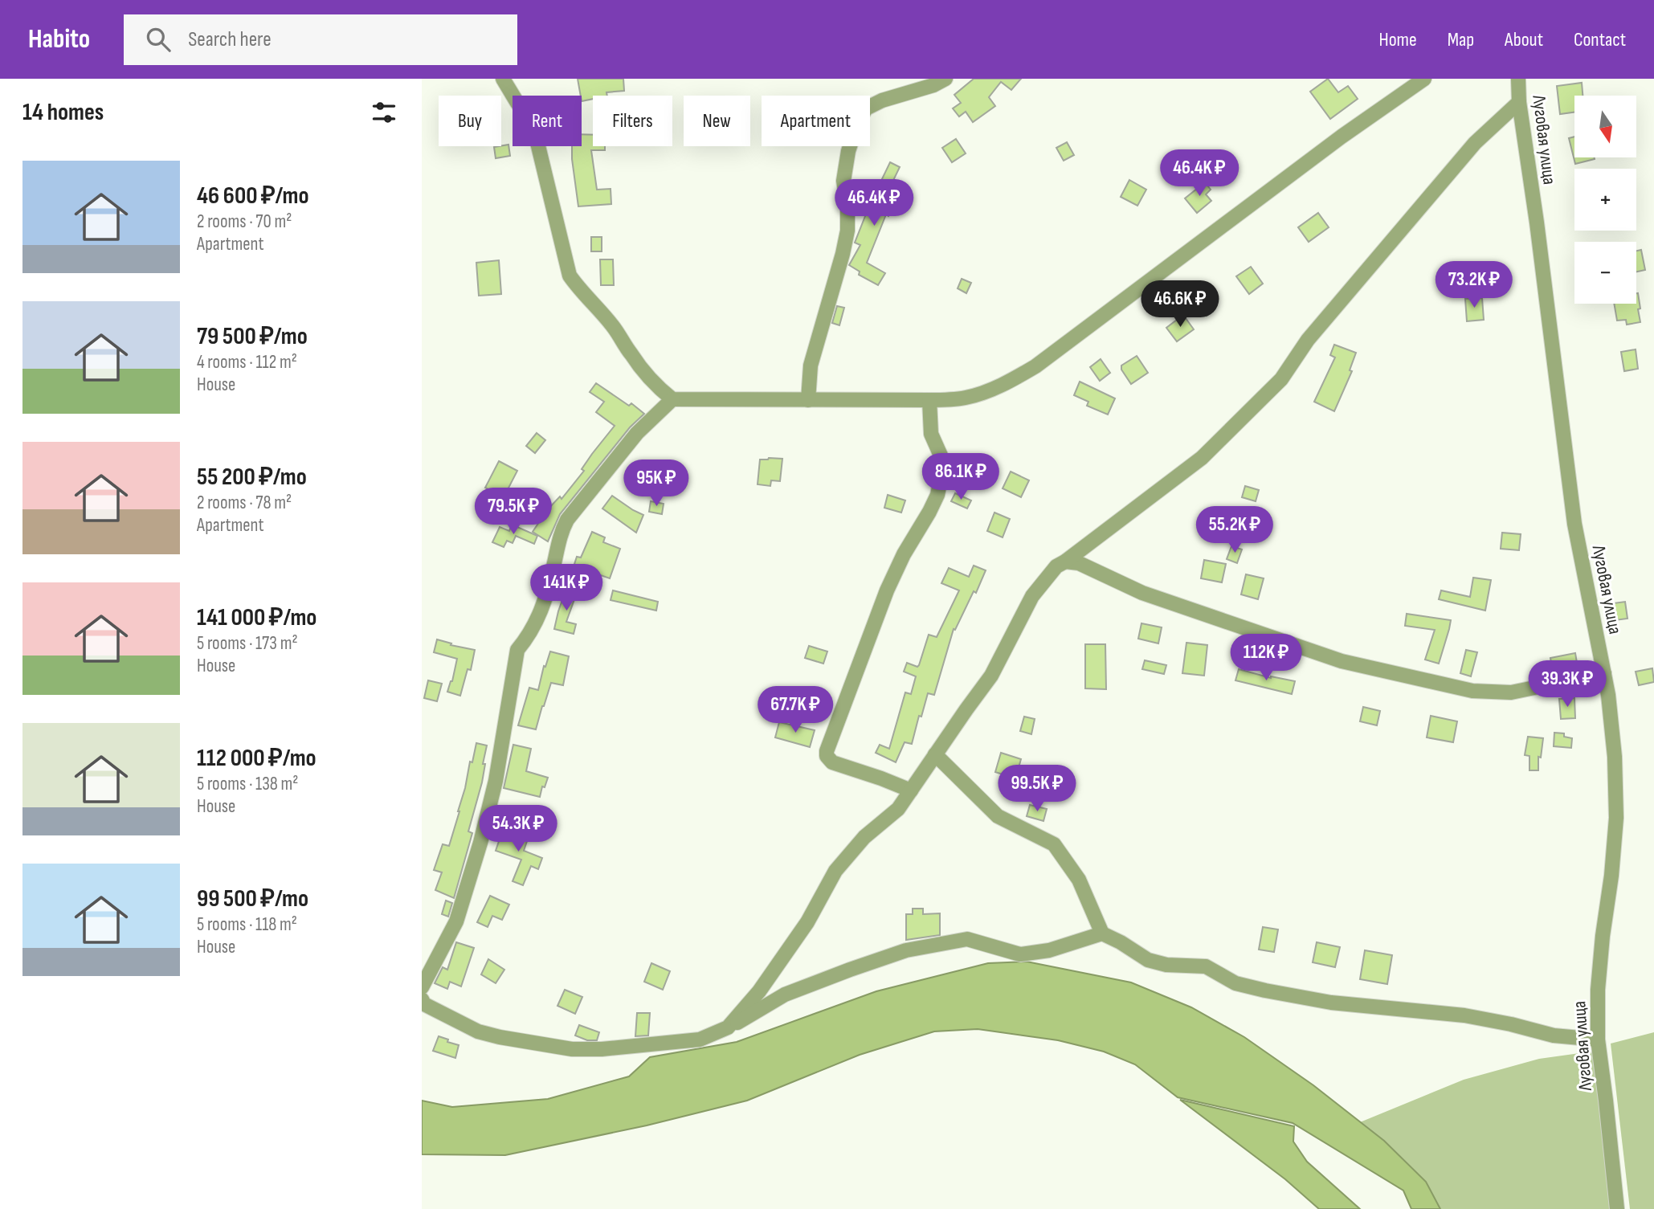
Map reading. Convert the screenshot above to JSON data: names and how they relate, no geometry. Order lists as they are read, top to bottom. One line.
{"streets":{"street":["Луговая улица"]},"north":"bottom","page":{"header":"Habito","search":"Search here","nav":["Home","Map","About","Contact"],"heading":"14 homes","map_buttons":["+","−"],"chip":["Buy","Rent","Filters","New","Apartment"],"list":[{"name":"46 600 ₽/mo","note":"2 rooms · 70 m² · Apartment"},{"name":"79 500 ₽/mo","note":"4 rooms · 112 m² · House"},{"name":"55 200 ₽/mo","note":"2 rooms · 78 m² · Apartment"},{"name":"141 000 ₽/mo","note":"5 rooms · 173 m² · House"},{"name":"112 000 ₽/mo","note":"5 rooms · 138 m² · House"},{"name":"99 500 ₽/mo","note":"5 rooms · 118 m² · House"}],"price":["46.4K ₽","46.4K ₽","73.2K ₽","46.6K ₽","86.1K ₽","95K ₽","79.5K ₽","55.2K ₽","141K ₽","112K ₽","39.3K ₽","67.7K ₽","99.5K ₽","54.3K ₽"]}}
